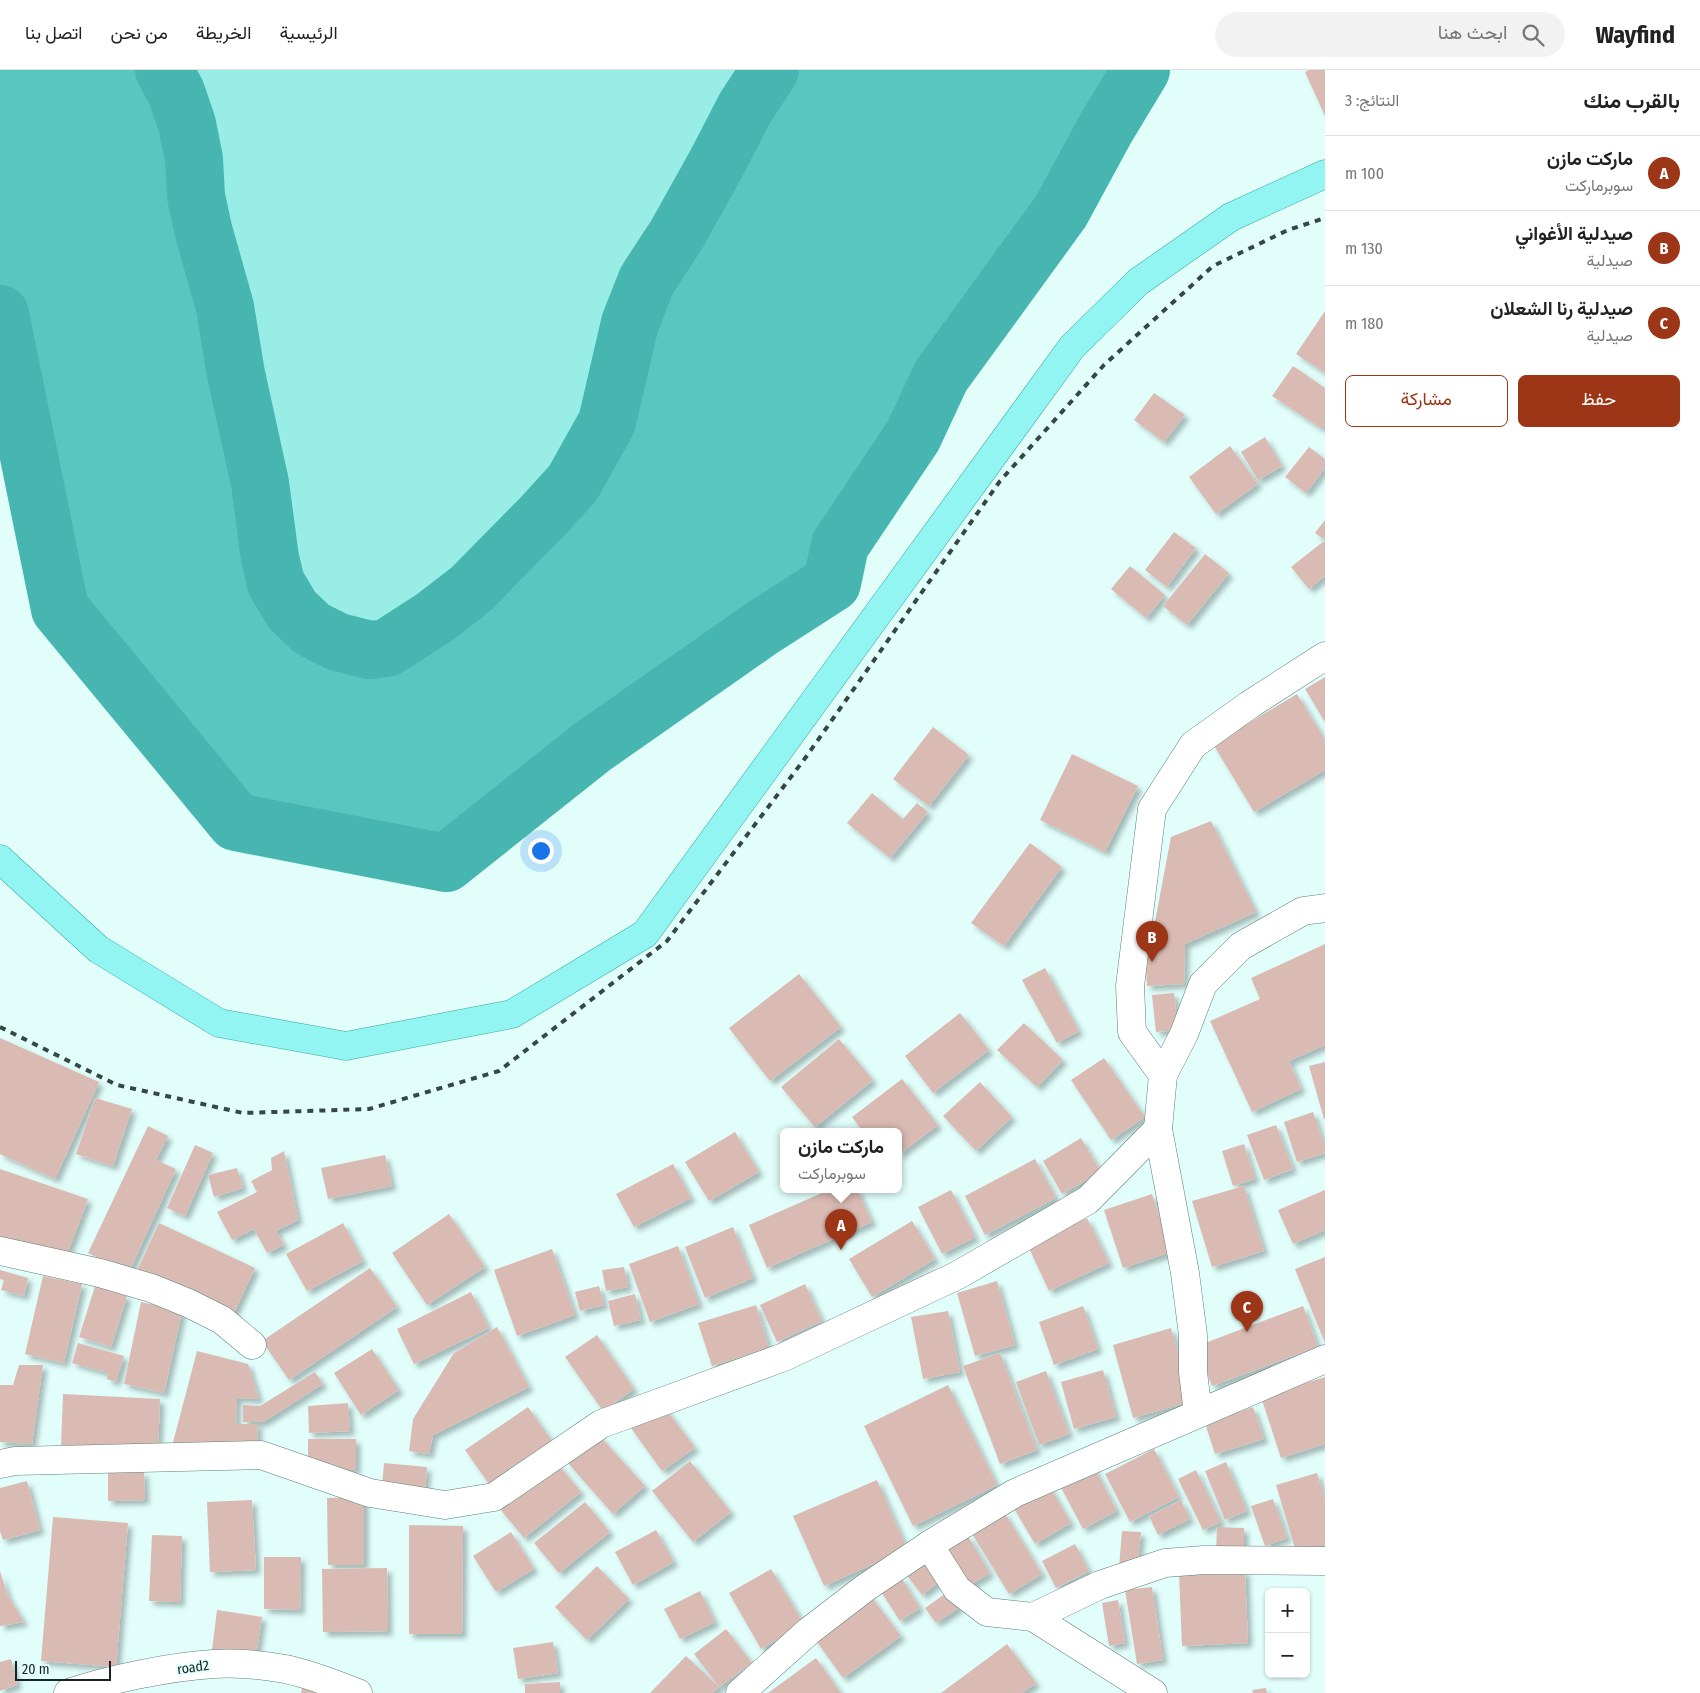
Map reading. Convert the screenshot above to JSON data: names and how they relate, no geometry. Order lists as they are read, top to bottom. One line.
{"streets":{"street":["road2"]},"scale_bar":"20 m","page":{"header":"Wayfind","search":"ابحث هنا","nav":["الرئيسية","الخريطة","من نحن","اتصل بنا"],"heading":["بالقرب منك","النتائج: 3"],"list":[{"mark":"A","name":"ماركت مازن","note":"سوبرماركت","value":"100 m"},{"mark":"B","name":"صيدلية الأغواني","note":"صيدلية","value":"130 m"},{"mark":"C","name":"صيدلية رنا الشعلان","note":"صيدلية","value":"180 m"}],"buttons":["حفظ","مشاركة"],"pins":["B","A","C"],"popup":["ماركت مازن","سوبرماركت"],"map_buttons":["+","−"],"scale":"20 m"}}
